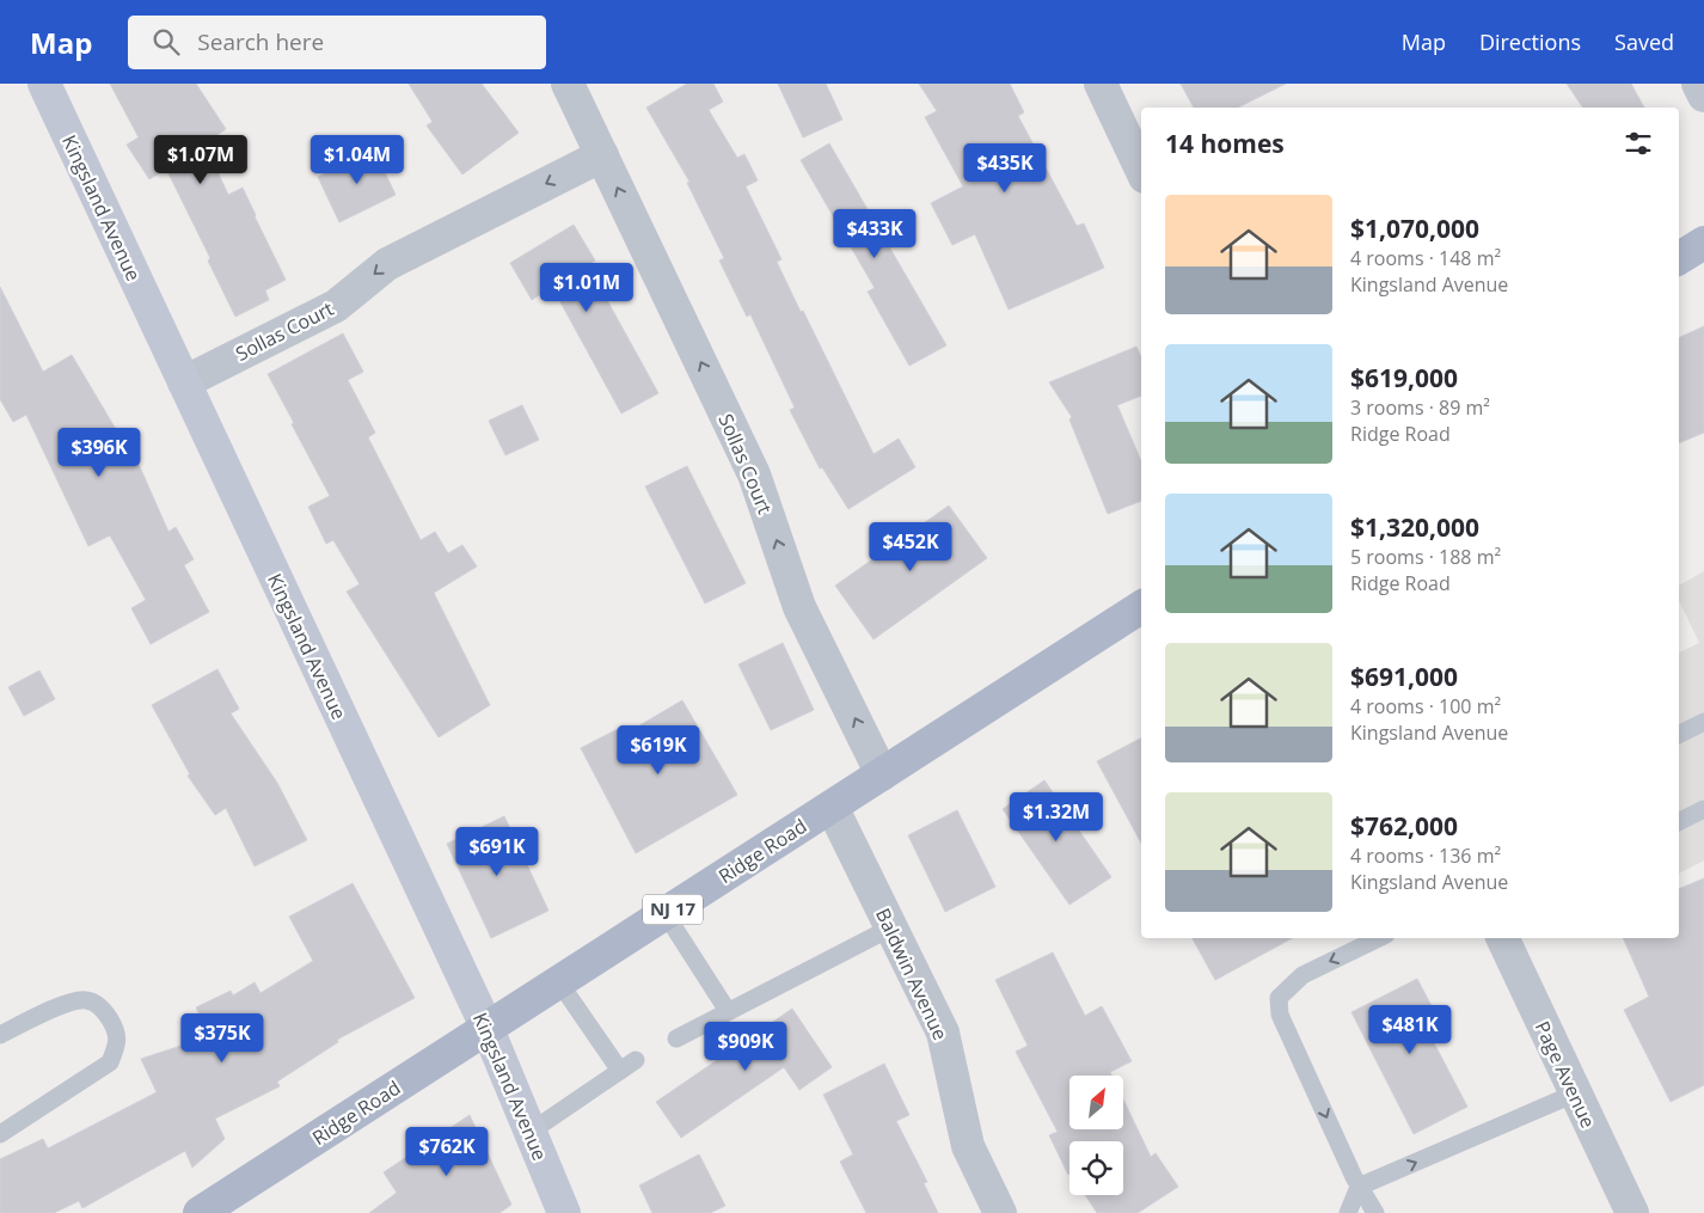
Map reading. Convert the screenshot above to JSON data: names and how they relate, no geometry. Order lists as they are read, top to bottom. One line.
{"streets":{"main road":["Kingsland Avenue","Ridge Road","NJ 17"],"street":["Sollas Court","Baldwin Avenue","Page Avenue"]},"crossings":[["Kingsland Avenue","Sollas Court"],["Kingsland Avenue","Ridge Road"],["Sollas Court","Ridge Road"],["Ridge Road","Baldwin Avenue"]],"north":"top right","page":{"header":"Map","search":"Search here","nav":["Map","Directions","Saved"],"heading":"14 homes","price":["$1.07M","$1.04M","$435K","$433K","$1.01M","$396K","$452K","$619K","$1.32M","$691K","$481K","$375K","$909K","$762K"],"list":[{"name":"$1,070,000","note":"4 rooms · 148 m² · Kingsland Avenue"},{"name":"$619,000","note":"3 rooms · 89 m² · Ridge Road"},{"name":"$1,320,000","note":"5 rooms · 188 m² · Ridge Road"},{"name":"$691,000","note":"4 rooms · 100 m² · Kingsland Avenue"},{"name":"$762,000","note":"4 rooms · 136 m² · Kingsland Avenue"}]}}
